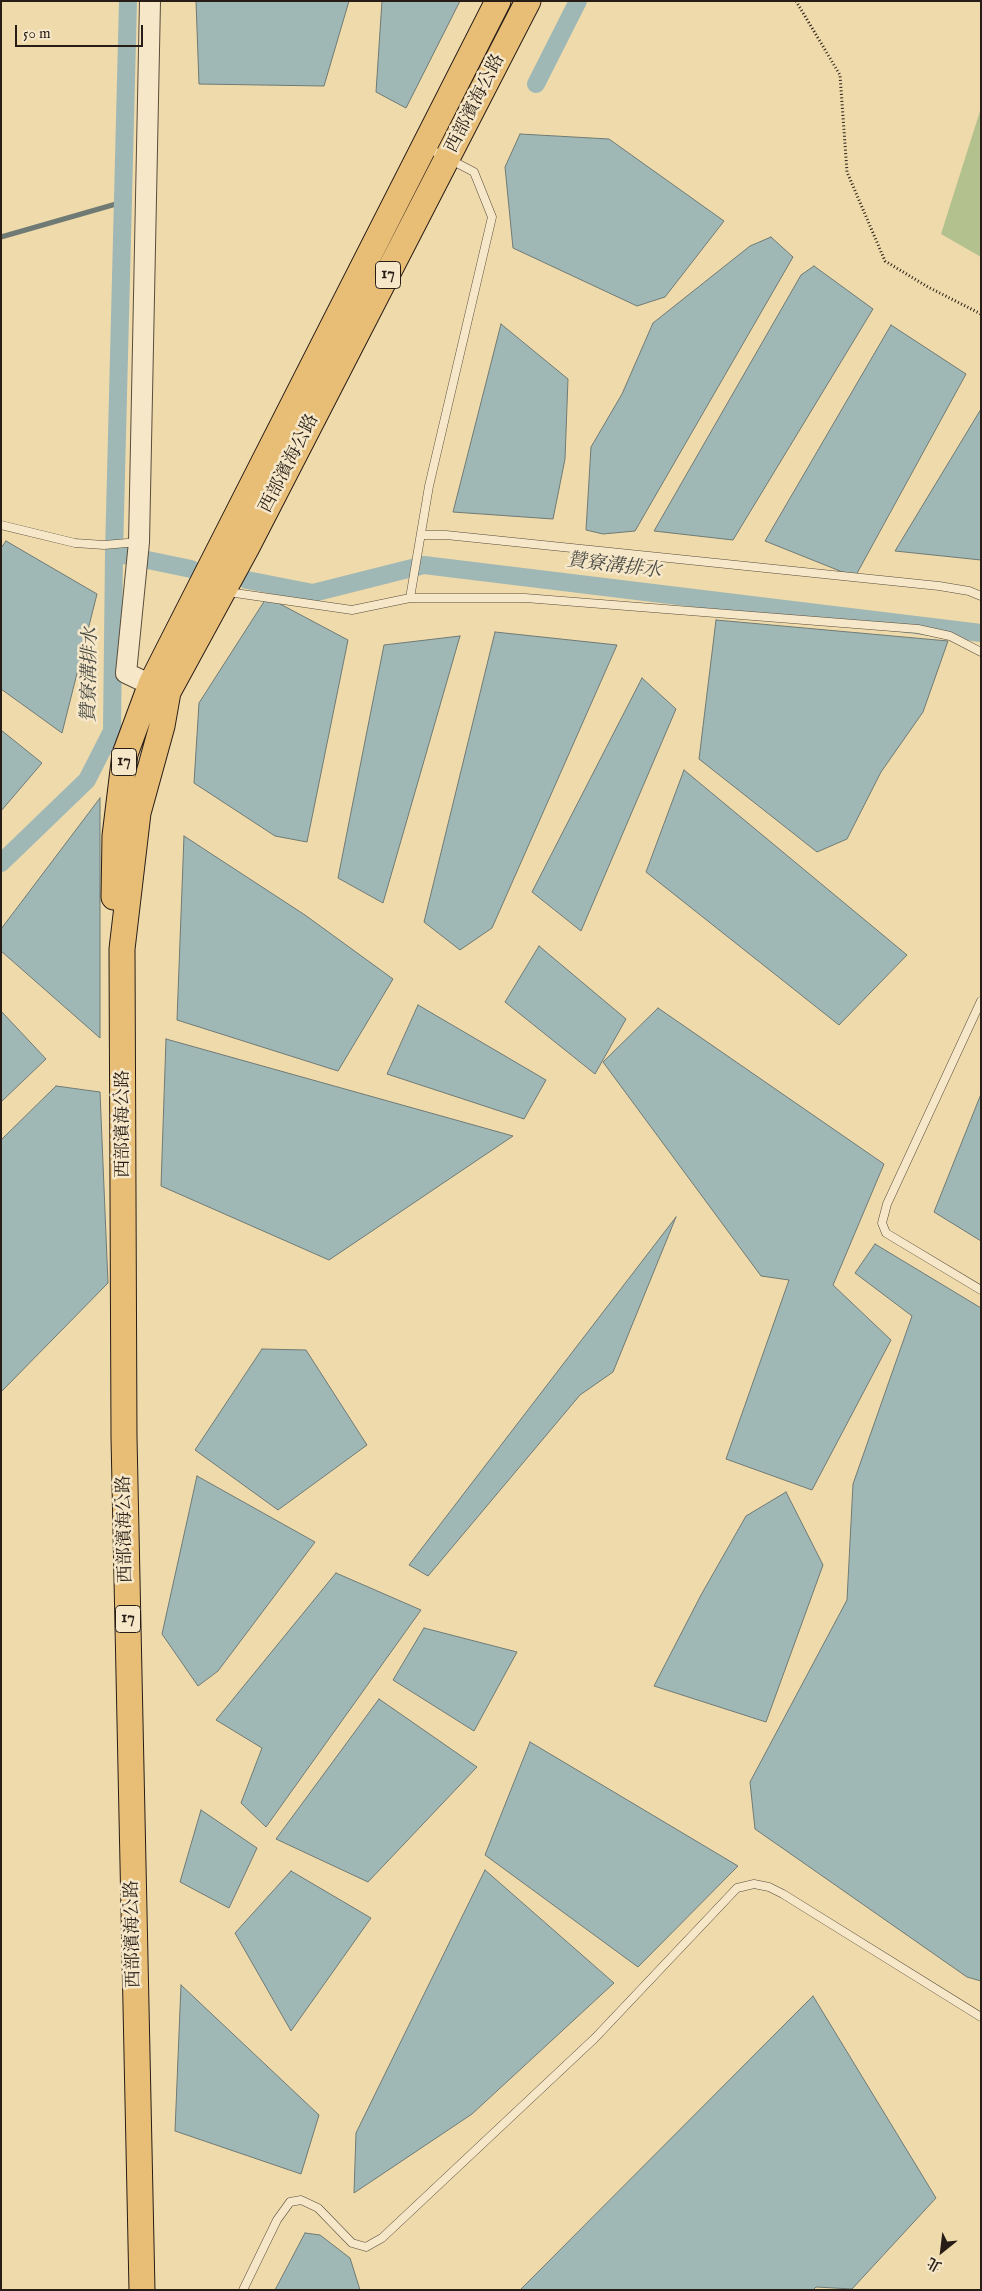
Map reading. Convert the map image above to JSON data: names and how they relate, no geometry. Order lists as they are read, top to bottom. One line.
{"streets":{"main road":["西部濱海公路","17"]},"water":["贊寮溝排水"],"scale_bar":"50 m","north":"bottom left"}
